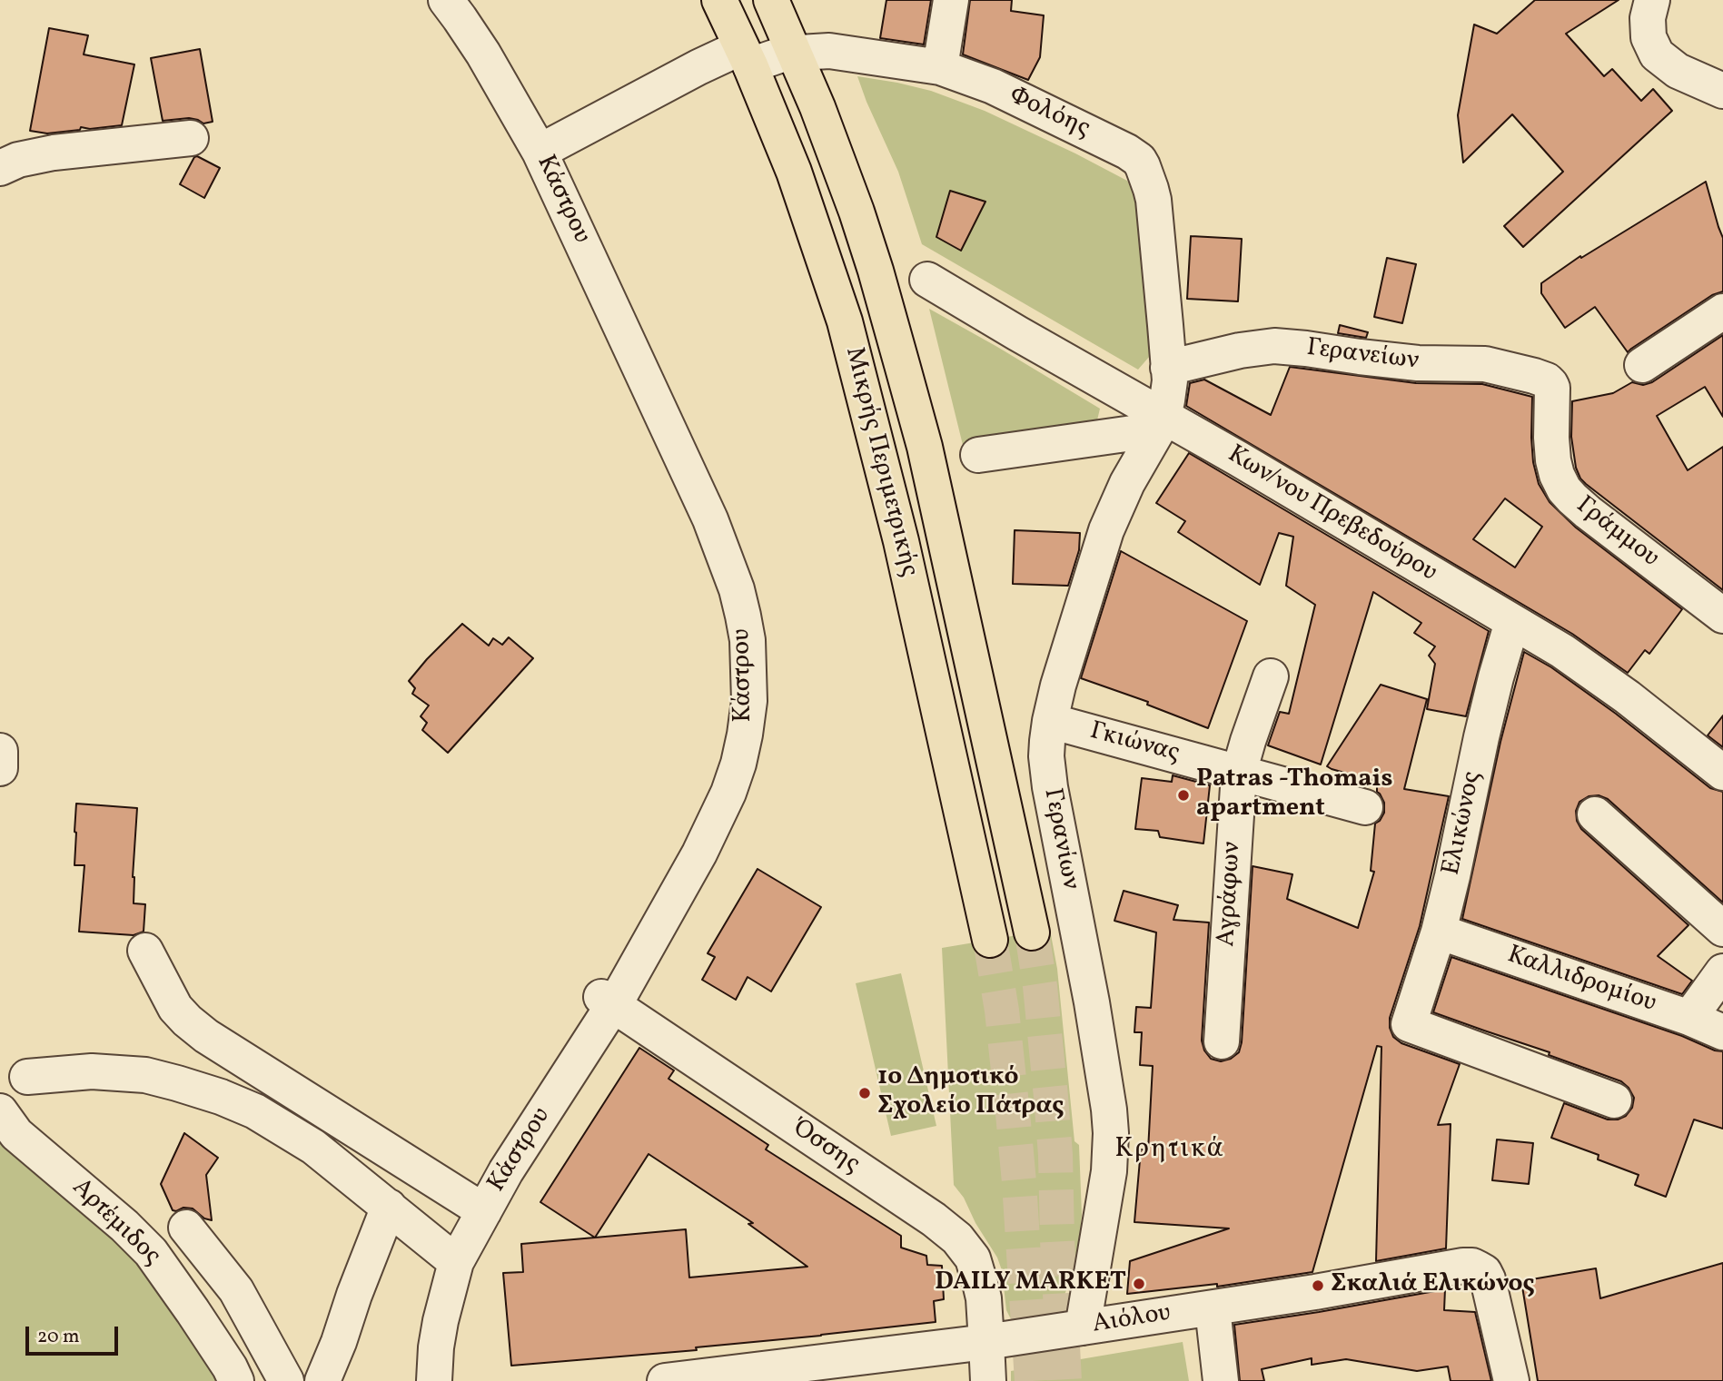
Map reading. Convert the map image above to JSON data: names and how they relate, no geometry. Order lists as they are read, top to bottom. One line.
{"streets":{"main road":["Μικρής Περιμετρικής"],"street":["Φολόης","Κάστρου","Γερανείων","Κων/νου Πρεβεδούρου","Γράμμου","Γκιώνας","Ελικώνος","Γερανίων","Αγράφων","Καλλιδρομίου","Όσσης","Αρτέμιδος","Αιόλου"]},"crossings":[["Φολόης","Κάστρου"],["Φολόης","Γερανείων"],["Φολόης","Μικρής Περιμετρικής"],["Φολόης","Γερανίων"],["Κάστρου","Όσσης"],["Γερανείων","Γράμμου"],["Γερανείων","Γερανίων"],["Κων/νου Πρεβεδούρου","Ελικώνος"],["Κων/νου Πρεβεδούρου","Γερανίων"],["Γκιώνας","Γερανίων"],["Γκιώνας","Αγράφων"],["Ελικώνος","Καλλιδρομίου"],["Γερανίων","Αιόλου"],["Όσσης","Αιόλου"]],"districts":["Κρητικά"],"places":["Patras -Thomais apartment","1ο Δημοτικό Σχολείο Πάτρας","DAILY MARKET","Σκαλιά Ελικώνος"],"scale_bar":"20 m"}
